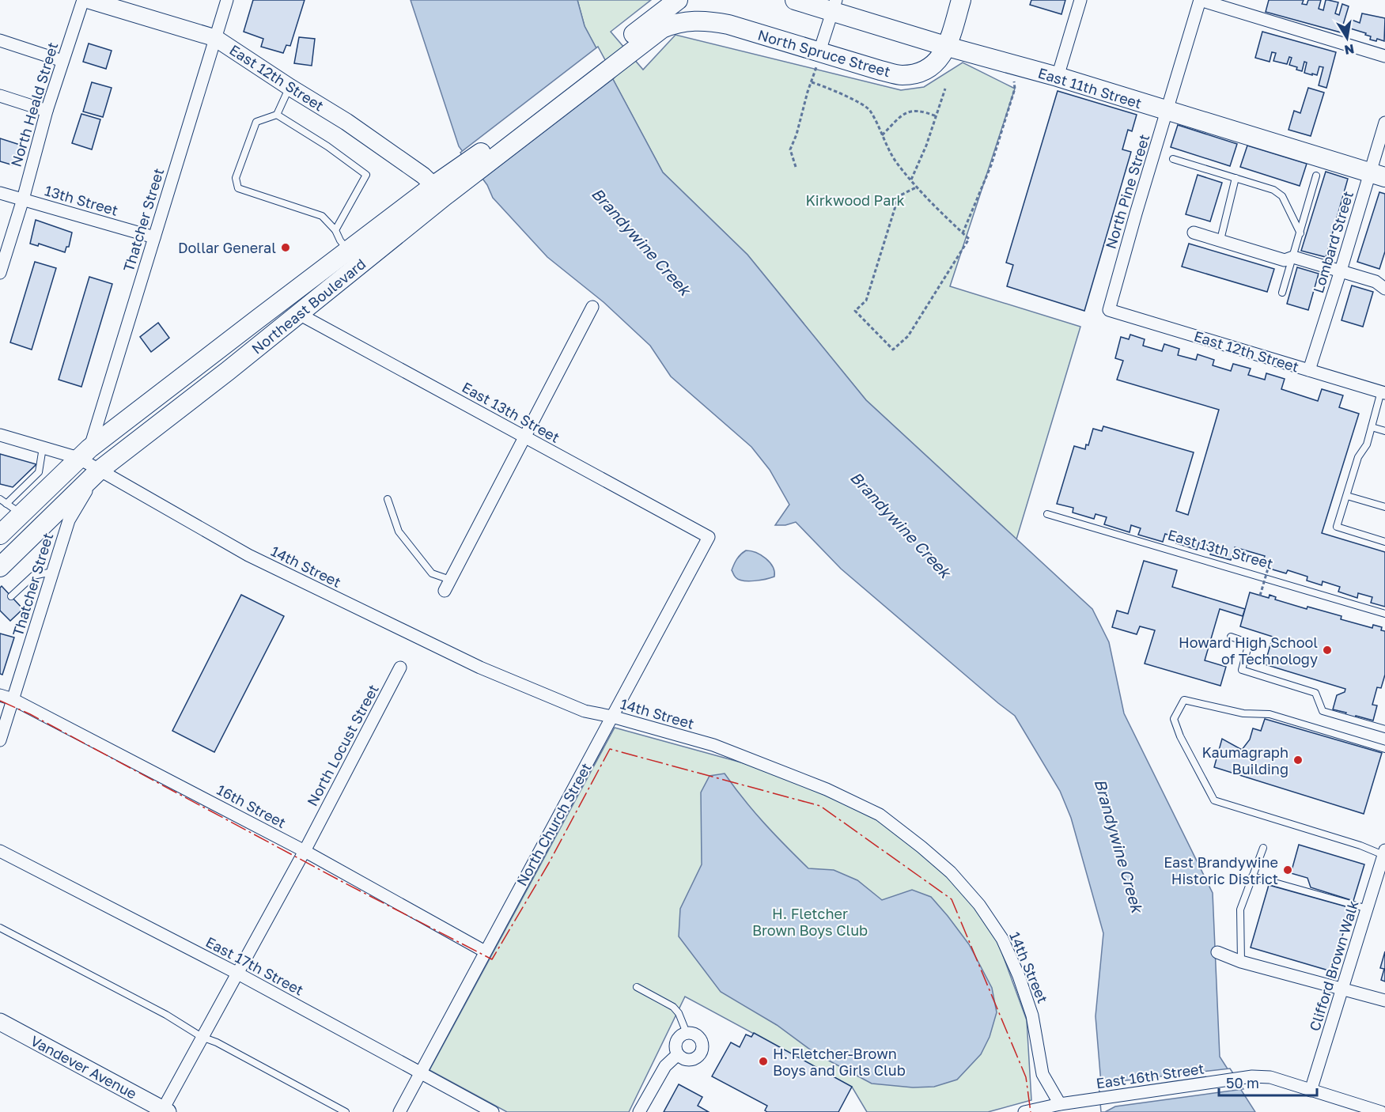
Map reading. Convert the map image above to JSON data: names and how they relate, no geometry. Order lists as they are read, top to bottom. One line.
{"streets":{"main road":["North Spruce Street","East 12th Street","East 11th Street","Northeast Boulevard","Vandever Avenue"],"street":["North Heald Street","North Pine Street","13th Street","Thatcher Street","Lombard Street","East 13th Street","14th Street","North Locust Street","16th Street","North Church Street","East 17th Street","Clifford Brown Walk","East 16th Street"]},"crossings":[["North Spruce Street","East 11th Street"],["North Spruce Street","Northeast Boulevard"],["East 12th Street","North Pine Street"],["East 12th Street","Thatcher Street"],["East 12th Street","Lombard Street"],["East 12th Street","Northeast Boulevard"],["East 11th Street","North Pine Street"],["East 11th Street","Lombard Street"],["North Heald Street","13th Street"],["13th Street","Thatcher Street"],["Thatcher Street","Northeast Boulevard"],["Thatcher Street","14th Street"],["Thatcher Street","16th Street"],["Northeast Boulevard","East 13th Street"],["Northeast Boulevard","14th Street"],["East 13th Street","North Church Street"],["14th Street","North Church Street"],["14th Street","East 16th Street"],["North Locust Street","16th Street"],["North Locust Street","East 17th Street"],["North Locust Street","Vandever Avenue"],["16th Street","North Church Street"],["North Church Street","East 17th Street"],["Clifford Brown Walk","East 16th Street"]],"water":["Brandywine Creek"],"parks":["Kirkwood Park","H. Fletcher Brown Boys Club"],"places":["Dollar General","Howard High School of Technology","Kaumagraph Building","East Brandywine Historic District","H. Fletcher-Brown Boys and Girls Club"],"scale_bar":"50 m","north":"bottom"}
